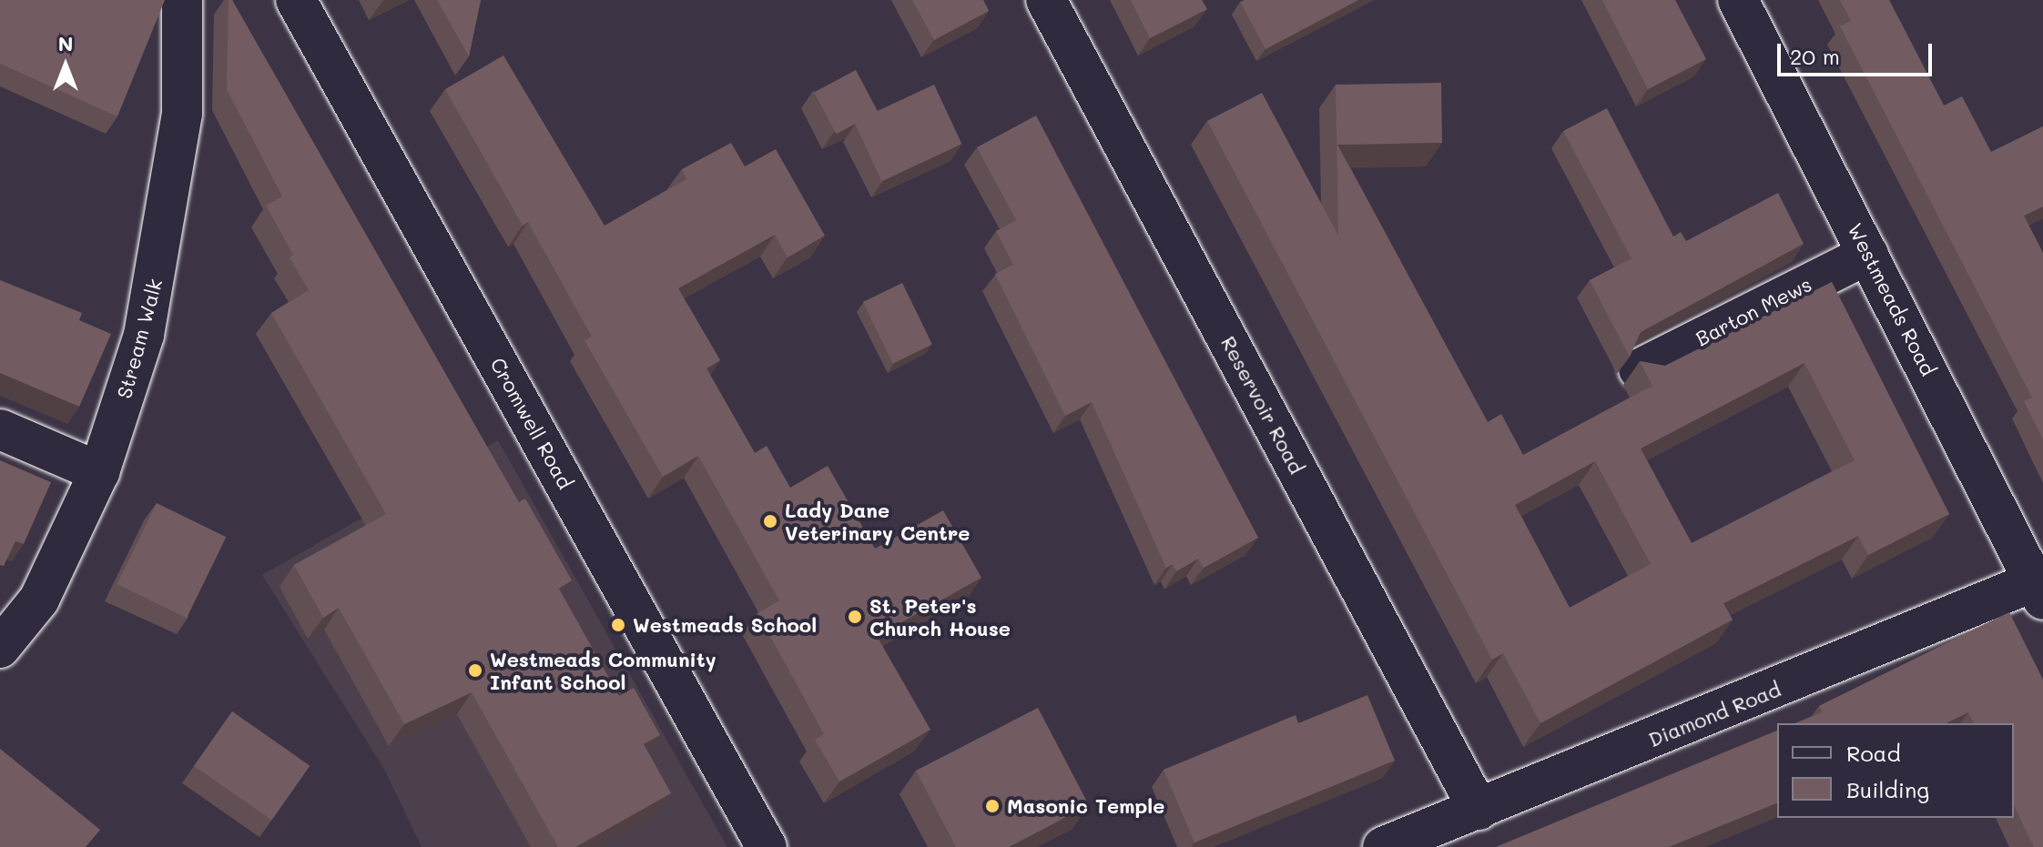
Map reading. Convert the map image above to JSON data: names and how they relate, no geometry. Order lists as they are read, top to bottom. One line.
{"streets":{"street":["Westmeads Road","Barton Mews","Stream Walk","Reservoir Road","Cromwell Road","Diamond Road"]},"crossings":[["Westmeads Road","Barton Mews"],["Westmeads Road","Diamond Road"],["Reservoir Road","Diamond Road"]],"places":["Lady Dane Veterinary Centre","St. Peter's Church House","Westmeads School","Westmeads Community Infant School","Masonic Temple"],"legend":["Road","Building"],"scale_bar":"20 m","north":"top"}
